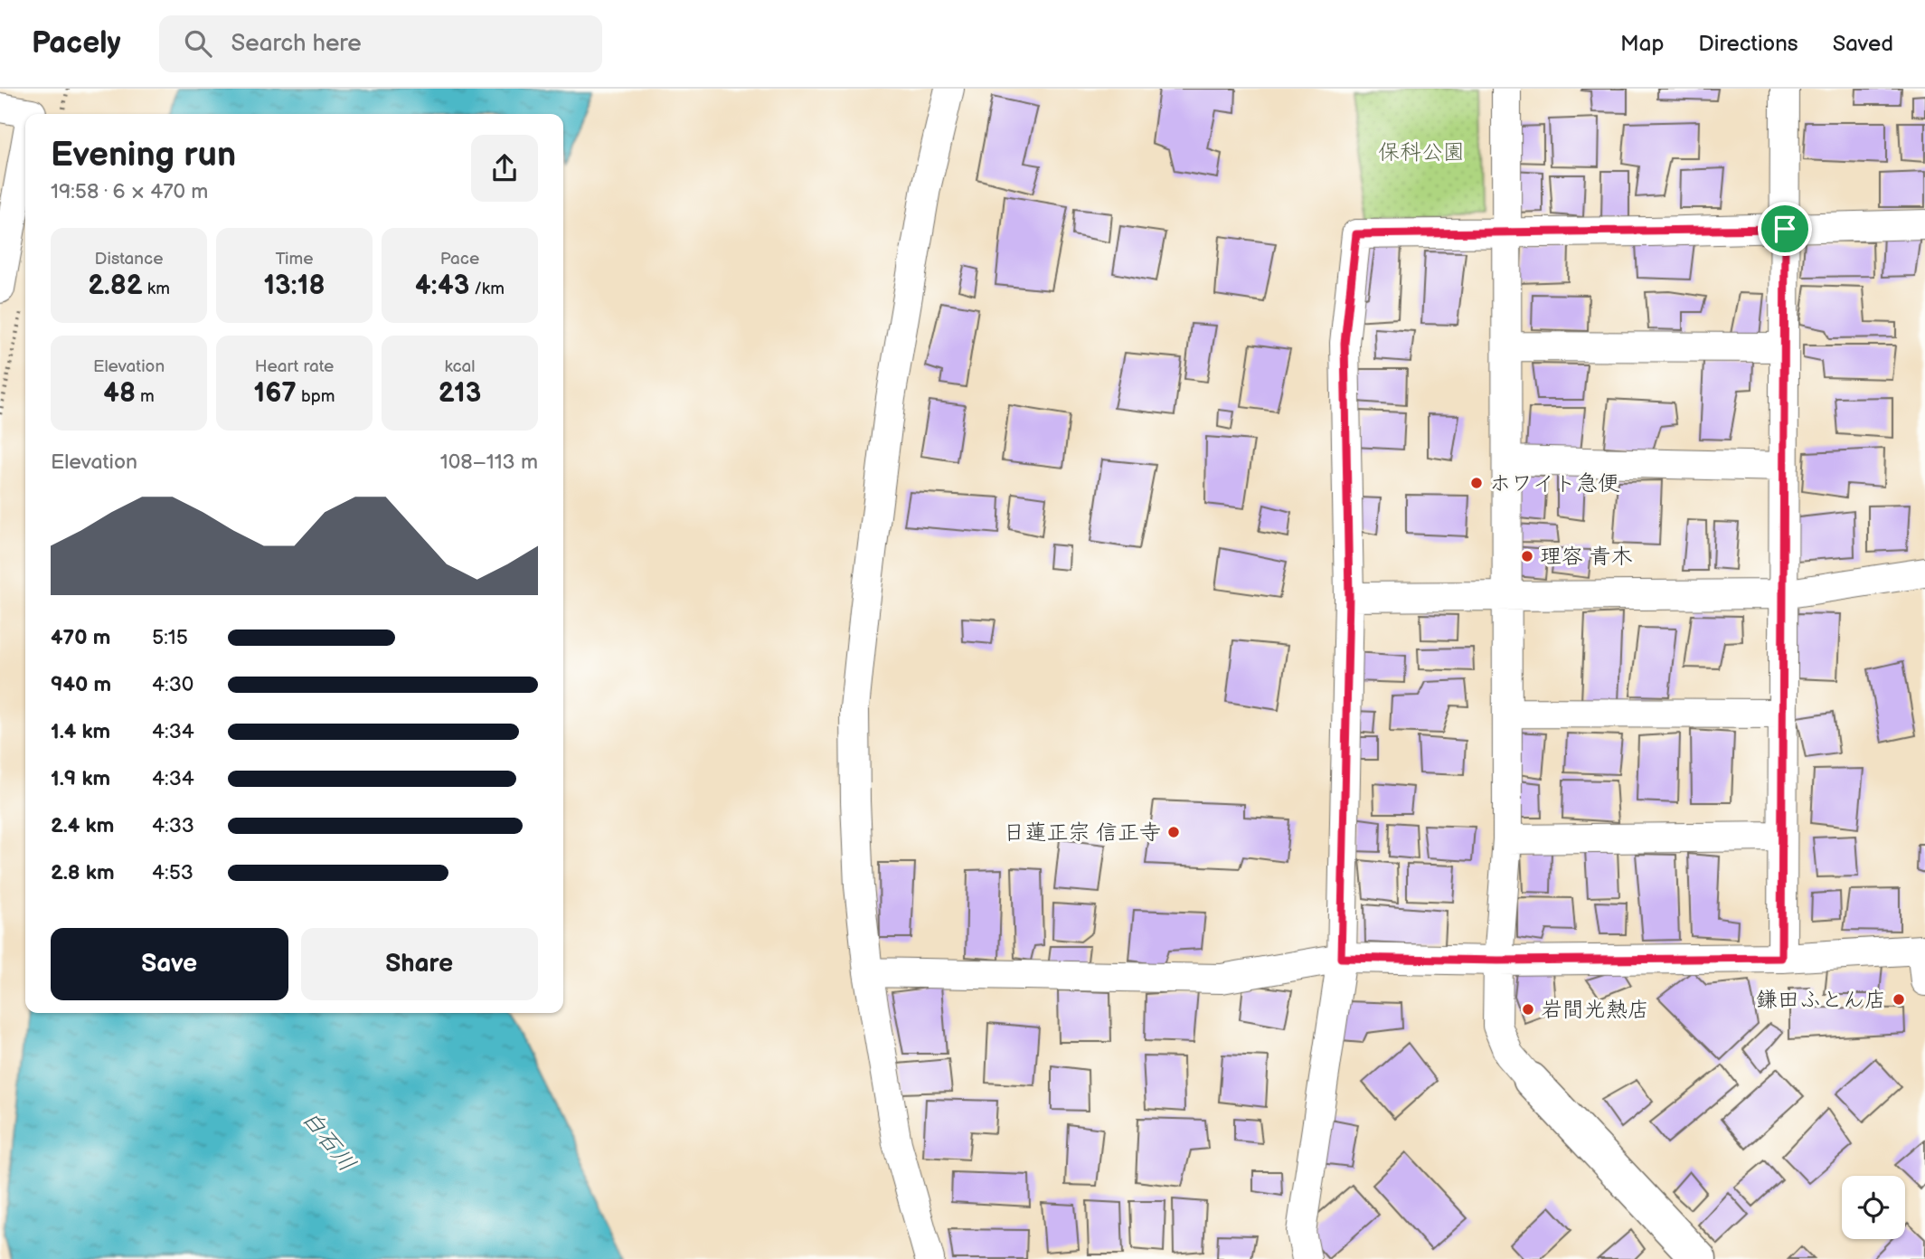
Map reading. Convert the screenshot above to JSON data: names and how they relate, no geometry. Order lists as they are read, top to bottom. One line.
{"water":["白石川"],"parks":["保科公園"],"places":["ホワイト急便","理容 青木","日蓮正宗 信正寺","鎌田ふとん店","岩間光熱店"],"page":{"header":"Pacely","search":"Search here","nav":["Map","Directions","Saved"],"heading":["Evening run","19:58 · 6 × 470 m"],"stats":[["Distance","2.82 km"],["Time","13:18"],["Pace","4:43 /km"],["Elevation","48 m"],["Heart rate","167 bpm"],["kcal","213"]],"chart":["Elevation","108–113 m"],"list":[{"name":"470 m","note":"5:15"},{"name":"940 m","note":"4:30"},{"name":"1.4 km","note":"4:34"},{"name":"1.9 km","note":"4:34"},{"name":"2.4 km","note":"4:33"},{"name":"2.8 km","note":"4:53"}],"buttons":["Save","Share"]}}
